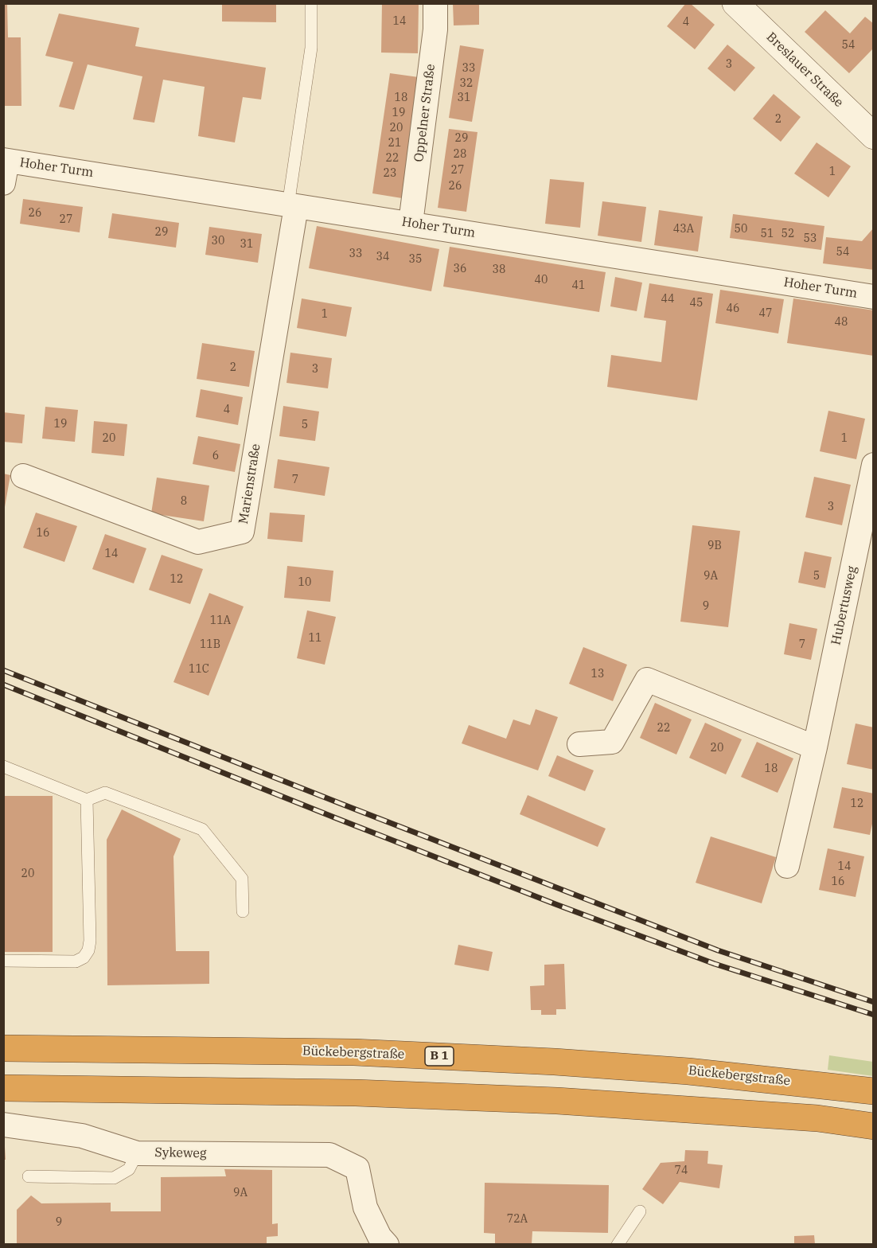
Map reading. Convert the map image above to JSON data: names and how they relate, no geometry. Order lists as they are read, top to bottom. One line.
{"streets":{"highway":["Bückebergstraße","B 1"],"street":["Breslauer Straße","Oppelner Straße","Hoher Turm","Marienstraße","Hubertusweg","Sykeweg"]},"crossings":[["Oppelner Straße","Hoher Turm"],["Hoher Turm","Marienstraße"]],"house_numbers":["14","4","54","3","33","32","18","31","19","2","20","29","21","28","22","27","1","23","26","26","27","43A","50","29","51","52","53","30","31","54","33","34","35","36","38","40","41","44","45","46","47","1","48","2","3","4","19","5","20","1","6","7","8","3","16","9B","14","9A","5","12","10","9","11A","11","11B","7","11C","13","22","20","18","12","14","20","16","74","9A","72A","9"]}
